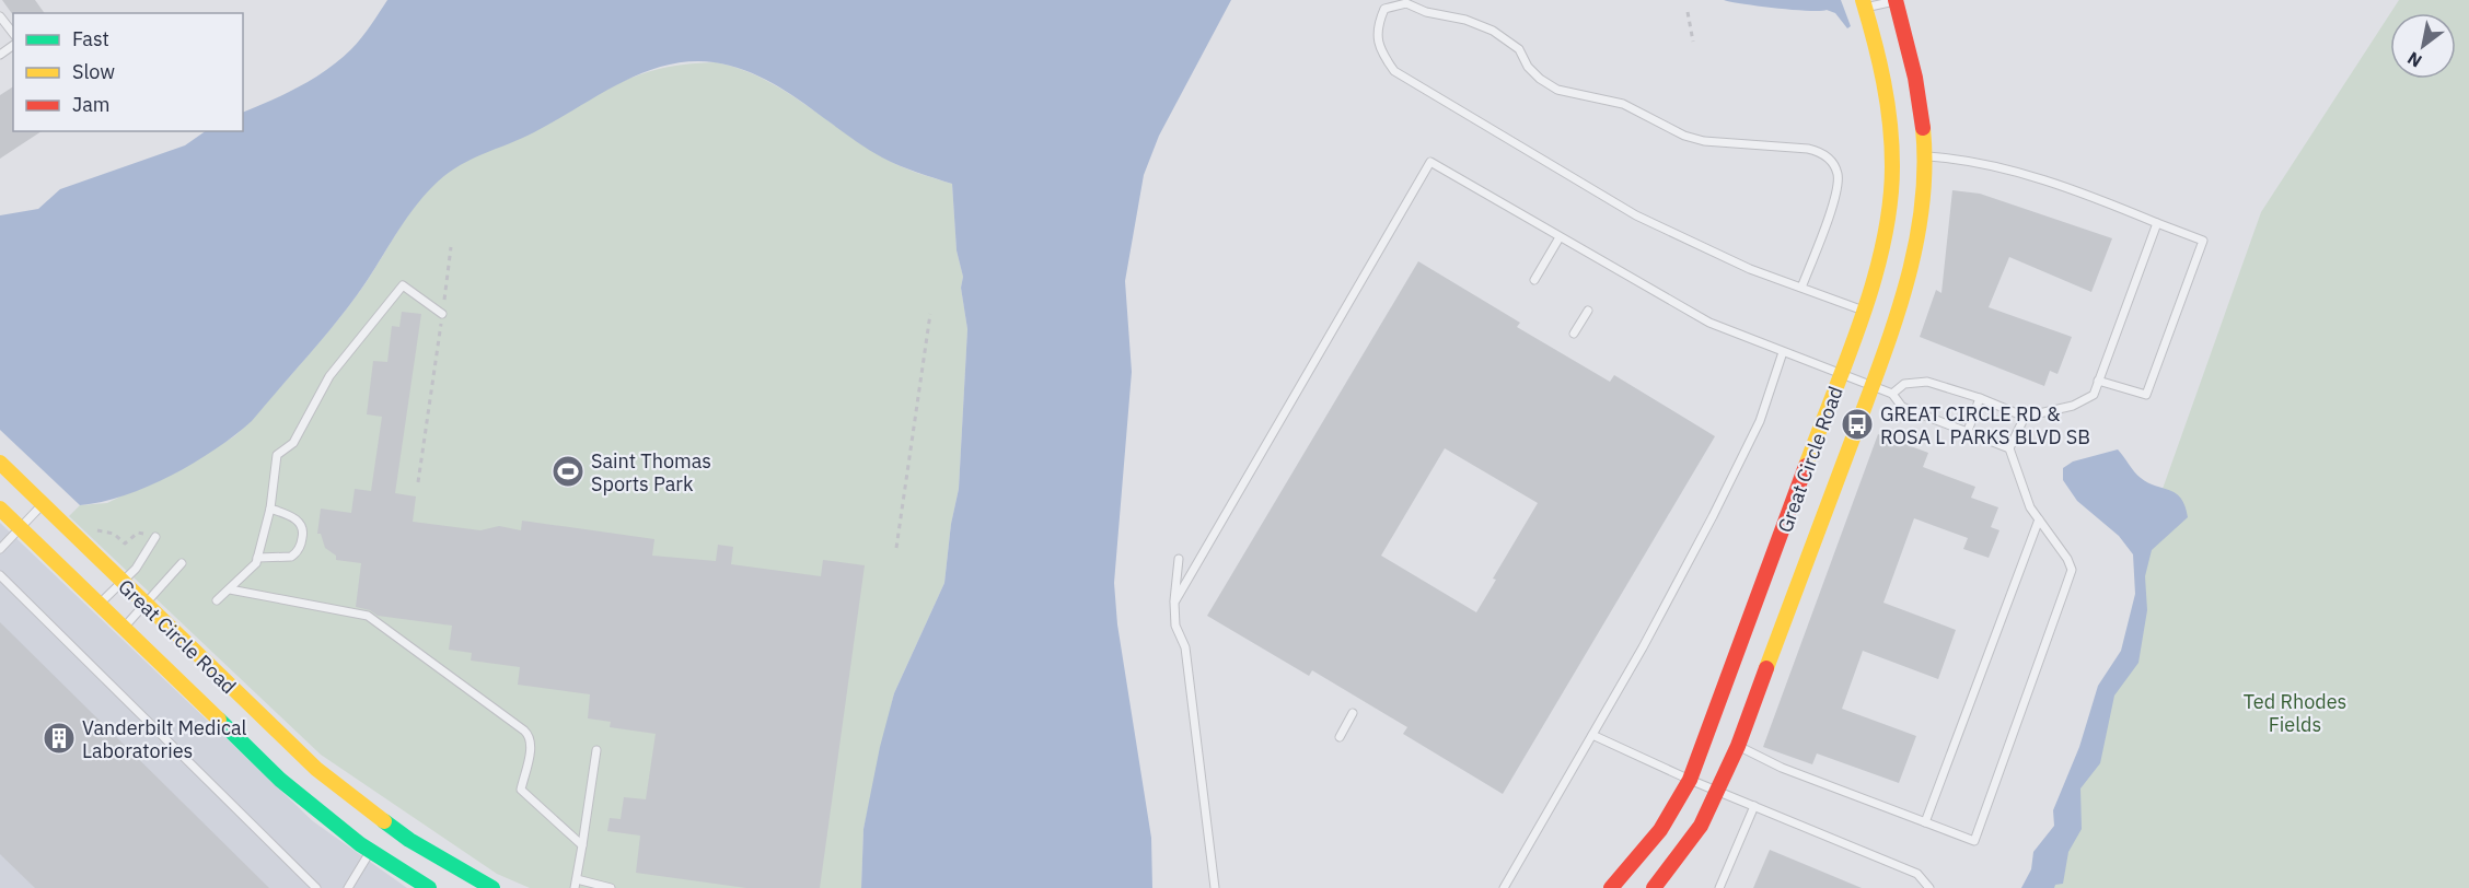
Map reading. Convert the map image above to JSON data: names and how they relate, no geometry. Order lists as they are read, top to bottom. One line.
{"streets":{"street":["Great Circle Road"]},"parks":["Ted Rhodes Fields"],"places":{"bus stop":["GREAT CIRCLE RD & ROSA L PARKS BLVD SB"],"sports":["Saint Thomas Sports Park"],"building":["Vanderbilt Medical Laboratories"]},"legend":["Fast","Slow","Jam"],"north":"bottom left"}
